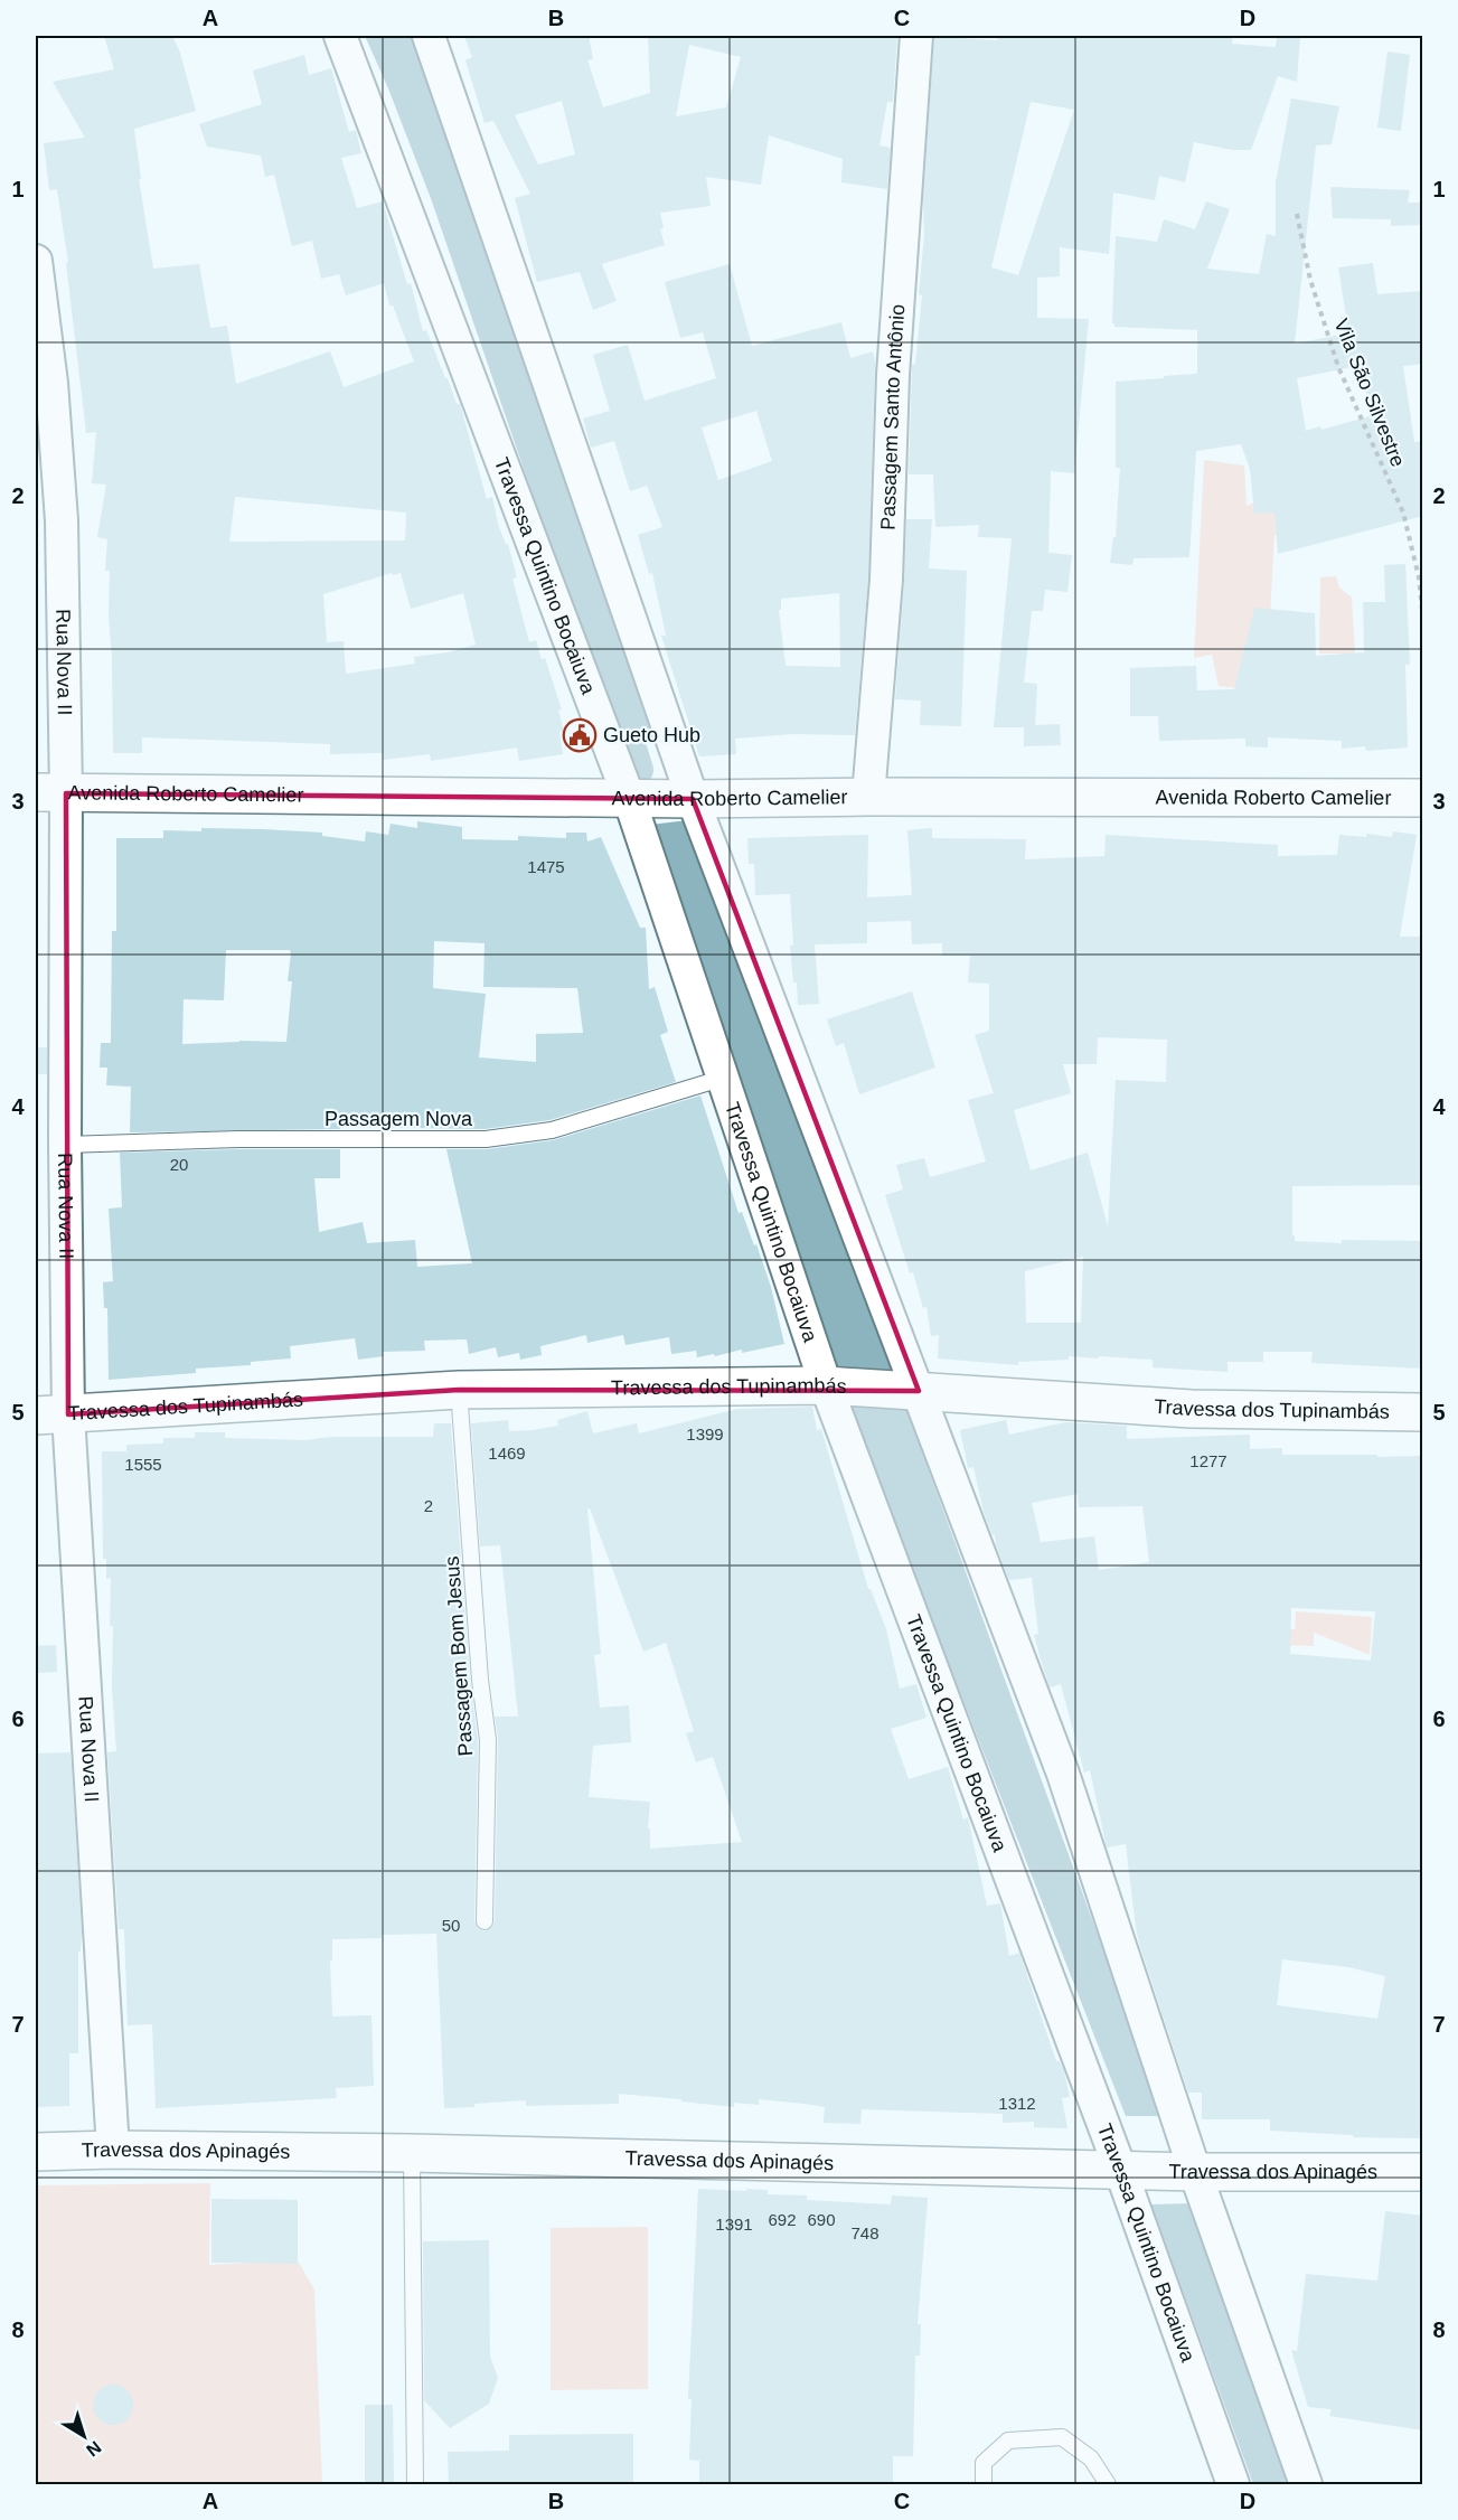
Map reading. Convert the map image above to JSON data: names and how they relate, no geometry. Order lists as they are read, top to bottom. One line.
{"streets":{"street":["Passagem Santo Antônio","Travessa Quintino Bocaiuva","Rua Nova II","Avenida Roberto Camelier","Travessa dos Tupinambás","Travessa dos Apinagés"],"lane":["Passagem Nova","Passagem Bom Jesus"],"path":["Vila São Silvestre"]},"crossings":[["Passagem Santo Antônio","Avenida Roberto Camelier"],["Travessa Quintino Bocaiuva","Avenida Roberto Camelier"],["Travessa Quintino Bocaiuva","Passagem Nova"],["Travessa Quintino Bocaiuva","Travessa dos Tupinambás"],["Travessa Quintino Bocaiuva","Travessa dos Apinagés"],["Rua Nova II","Avenida Roberto Camelier"],["Rua Nova II","Passagem Nova"],["Rua Nova II","Travessa dos Tupinambás"],["Rua Nova II","Travessa dos Apinagés"],["Travessa dos Tupinambás","Passagem Bom Jesus"]],"places":{"public building":["Gueto Hub"]},"house_numbers":["1475","20","1399","1469","1277","1555","2","50","1312","692","690","1391","748"],"north":"bottom right","grid":{"columns":["A","B","C","D"],"rows":["1","2","3","4","5","6","7","8"]}}
